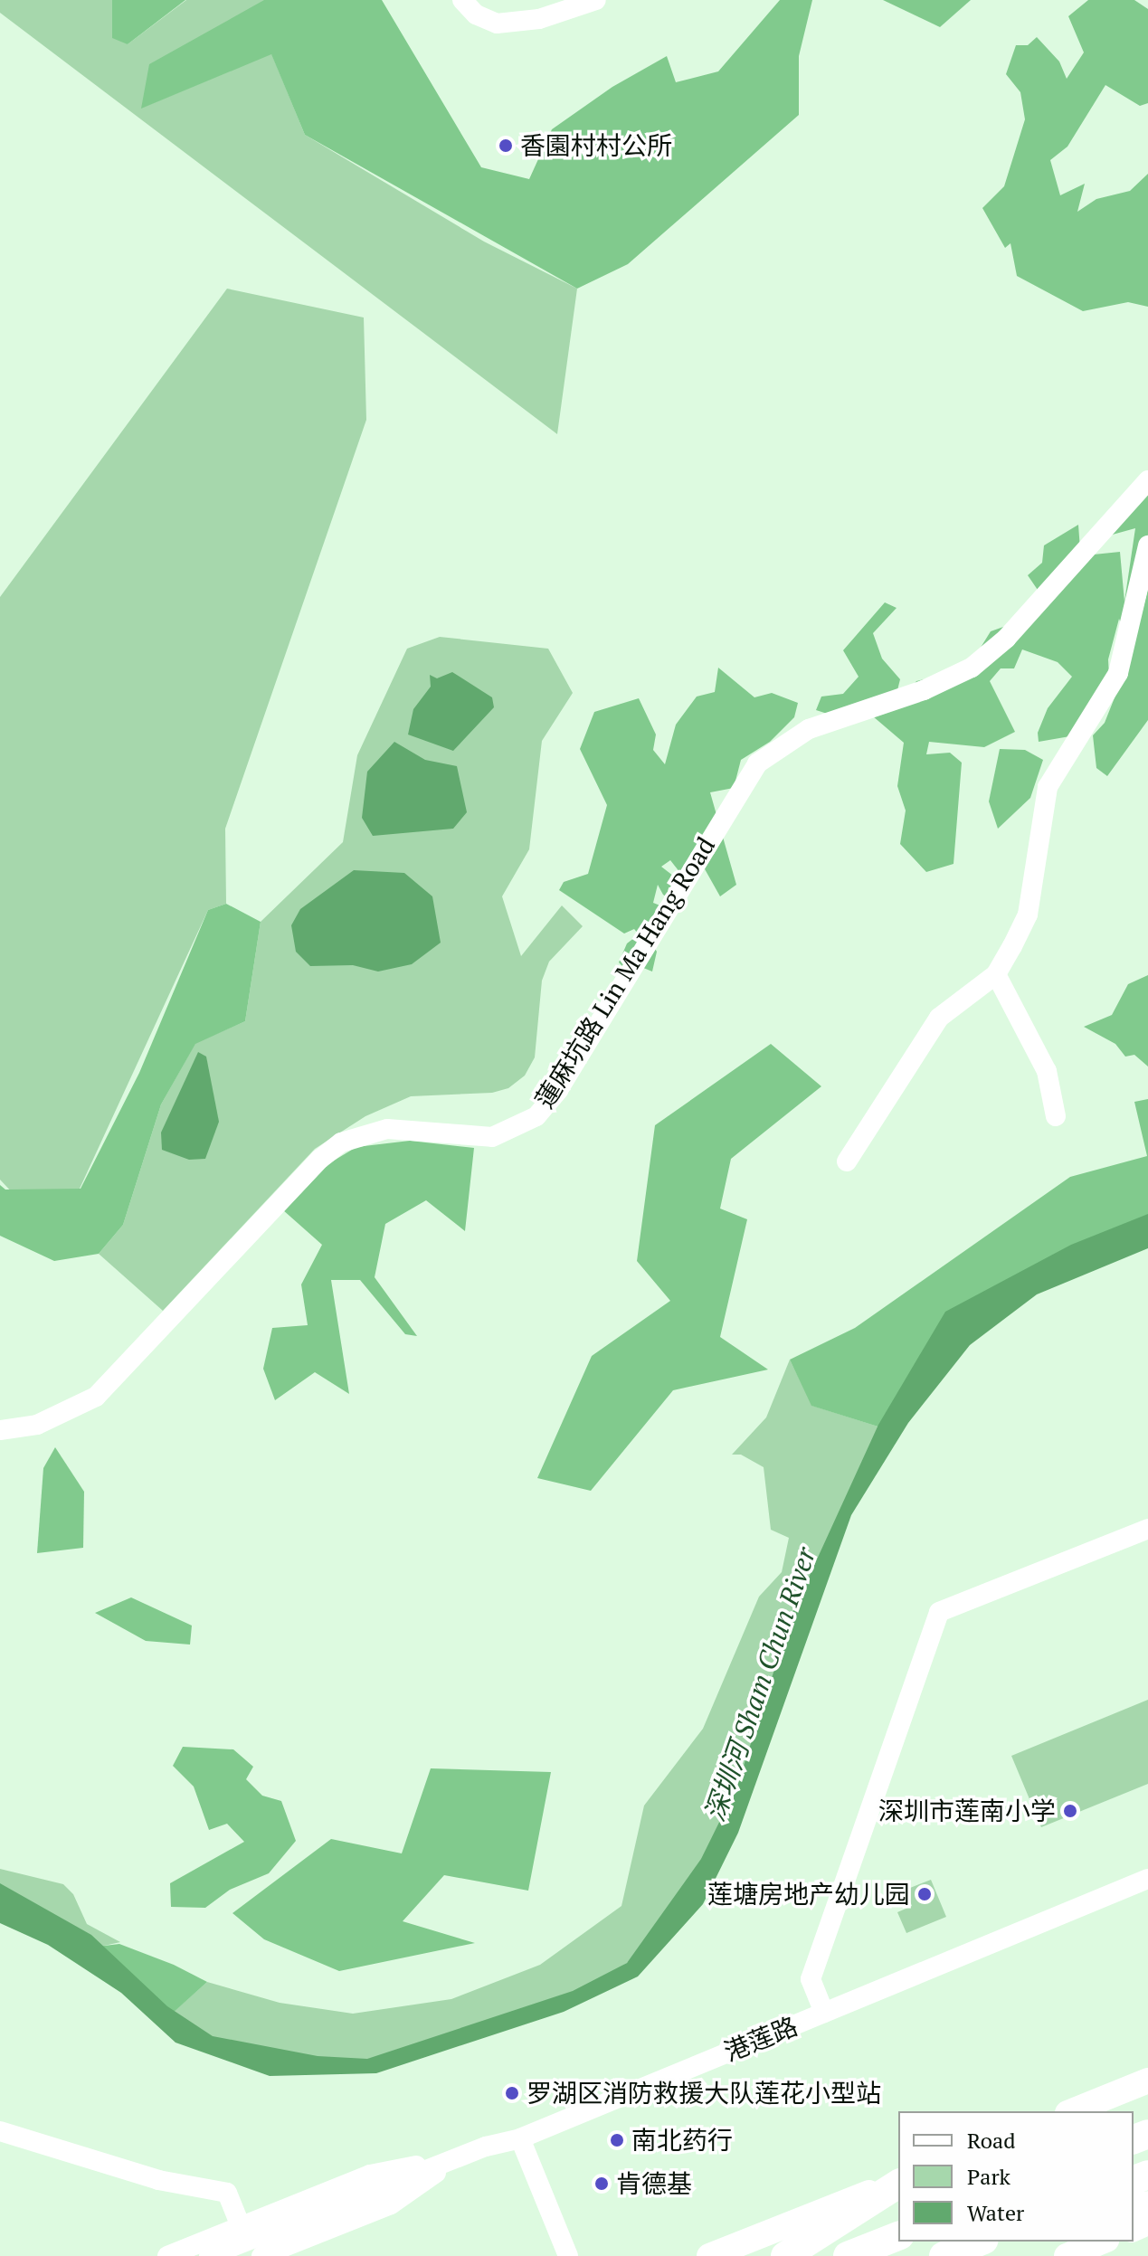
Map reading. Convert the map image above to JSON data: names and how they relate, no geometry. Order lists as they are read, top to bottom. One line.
{"streets":{"street":["蓮麻坑路 Lin Ma Hang Road","港莲路"]},"water":["深圳河 Sham Chun River"],"places":["香園村村公所","深圳市莲南小学","莲塘房地产幼儿园","罗湖区消防救援大队莲花小型站","南北药行","肯德基"],"legend":["Road","Park","Water"]}
